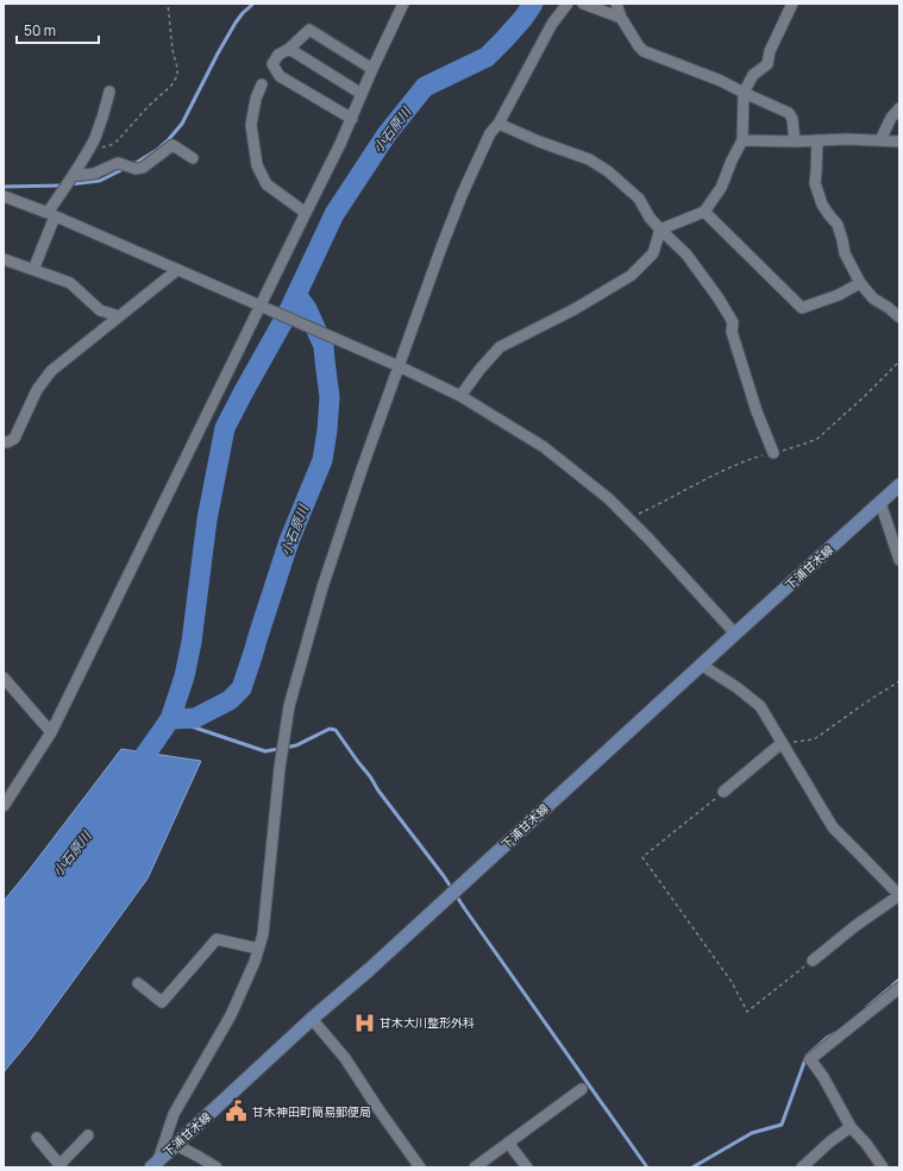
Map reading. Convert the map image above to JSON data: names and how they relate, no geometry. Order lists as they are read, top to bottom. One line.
{"streets":{"main road":["下浦甘木線"]},"water":["小石原川"],"places":{"hospital":["甘木大川整形外科"],"public building":["甘木神田町簡易郵便局"]},"scale_bar":"50 m"}
